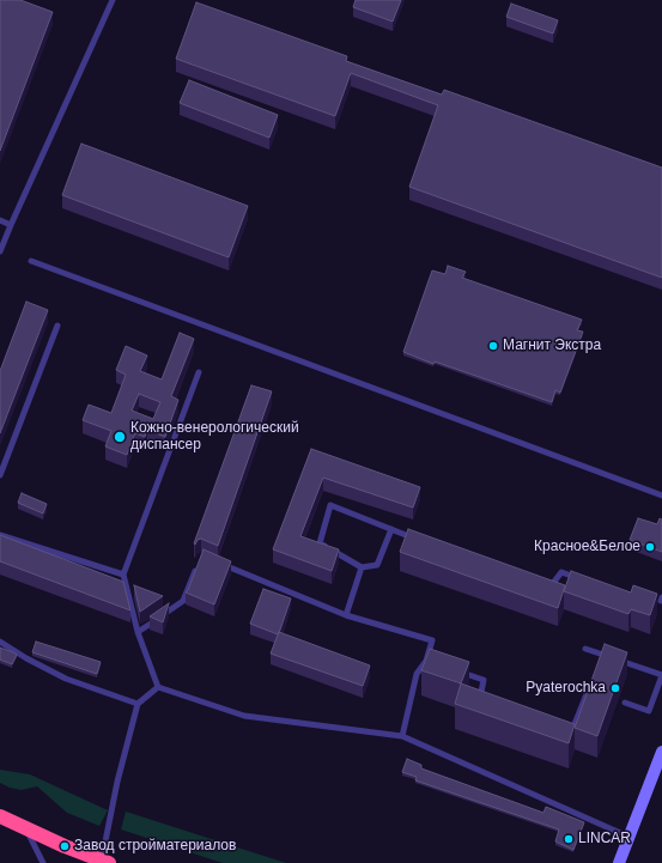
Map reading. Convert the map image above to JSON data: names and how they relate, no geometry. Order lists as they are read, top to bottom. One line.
{"places":["Магнит Экстра","Кожно-венерологический диспансер","Красное&Белое","Pyaterochka","LINCAR","Завод стройматериалов"]}
